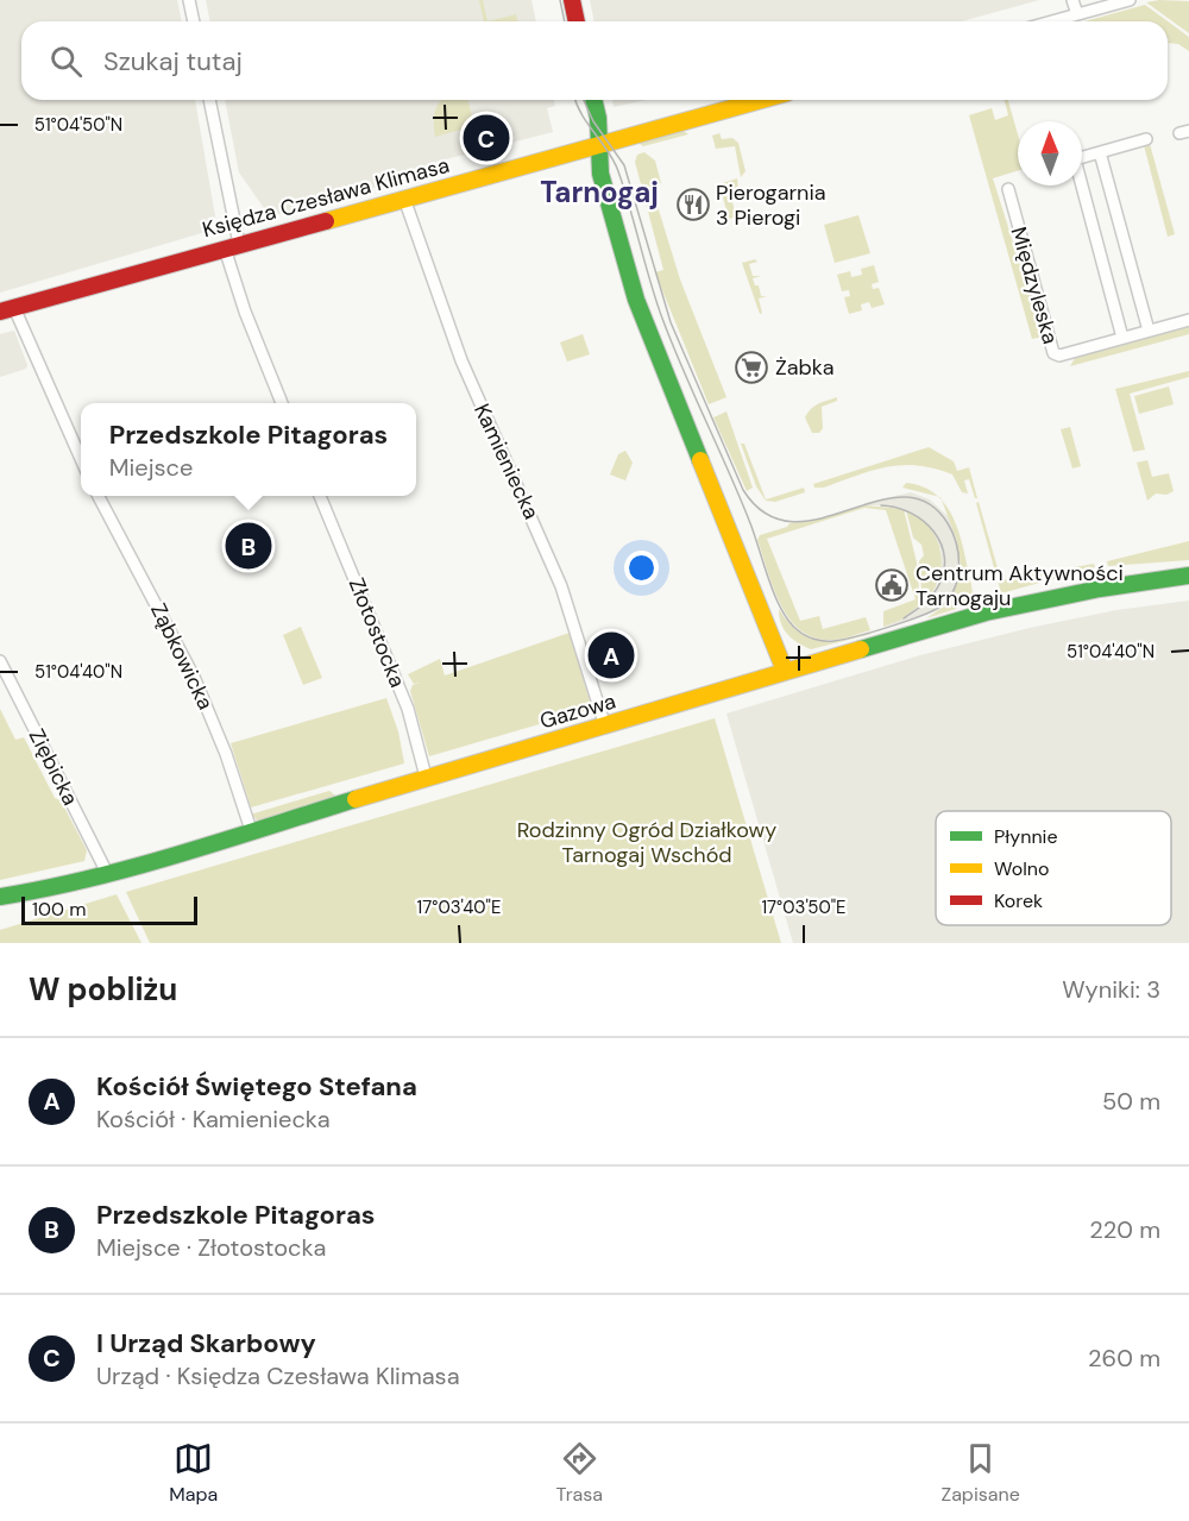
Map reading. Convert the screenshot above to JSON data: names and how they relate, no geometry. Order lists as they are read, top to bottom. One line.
{"streets":{"street":["Księdza Czesława Klimasa","Międzyleska","Kamieniecka","Złotostocka","Ząbkowicka","Gazowa","Ziębicka"]},"crossings":[["Księdza Czesława Klimasa","Kamieniecka"],["Kamieniecka","Gazowa"],["Złotostocka","Gazowa"],["Ząbkowicka","Gazowa"],["Gazowa","Ziębicka"]],"districts":["Tarnogaj"],"parks":["Rodzinny Ogród Działkowy Tarnogaj Wschód"],"places":{"restaurant":["Pierogarnia 3 Pierogi"],"supermarket":["Żabka"],"public building":["Centrum Aktywności Tarnogaju"]},"legend":["Płynnie","Wolno","Korek"],"scale_bar":"100 m","north":"top","page":{"search":"Szukaj tutaj","pins":["C","B","A"],"popup":["Przedszkole Pitagoras","Miejsce"],"scale":"100 m","heading":["W pobliżu","Wyniki: 3"],"list":[{"mark":"A","name":"Kościół Świętego Stefana","note":"Kościół · Kamieniecka","value":"50 m"},{"mark":"B","name":"Przedszkole Pitagoras","note":"Miejsce · Złotostocka","value":"220 m"},{"mark":"C","name":"I Urząd Skarbowy","note":"Urząd · Księdza Czesława Klimasa","value":"260 m"}],"nav":["Mapa","Trasa","Zapisane"]},"coordinates":["51°04'50\"N","51°04'40\"N","17°03'40\"E","17°03'50\"E"]}
